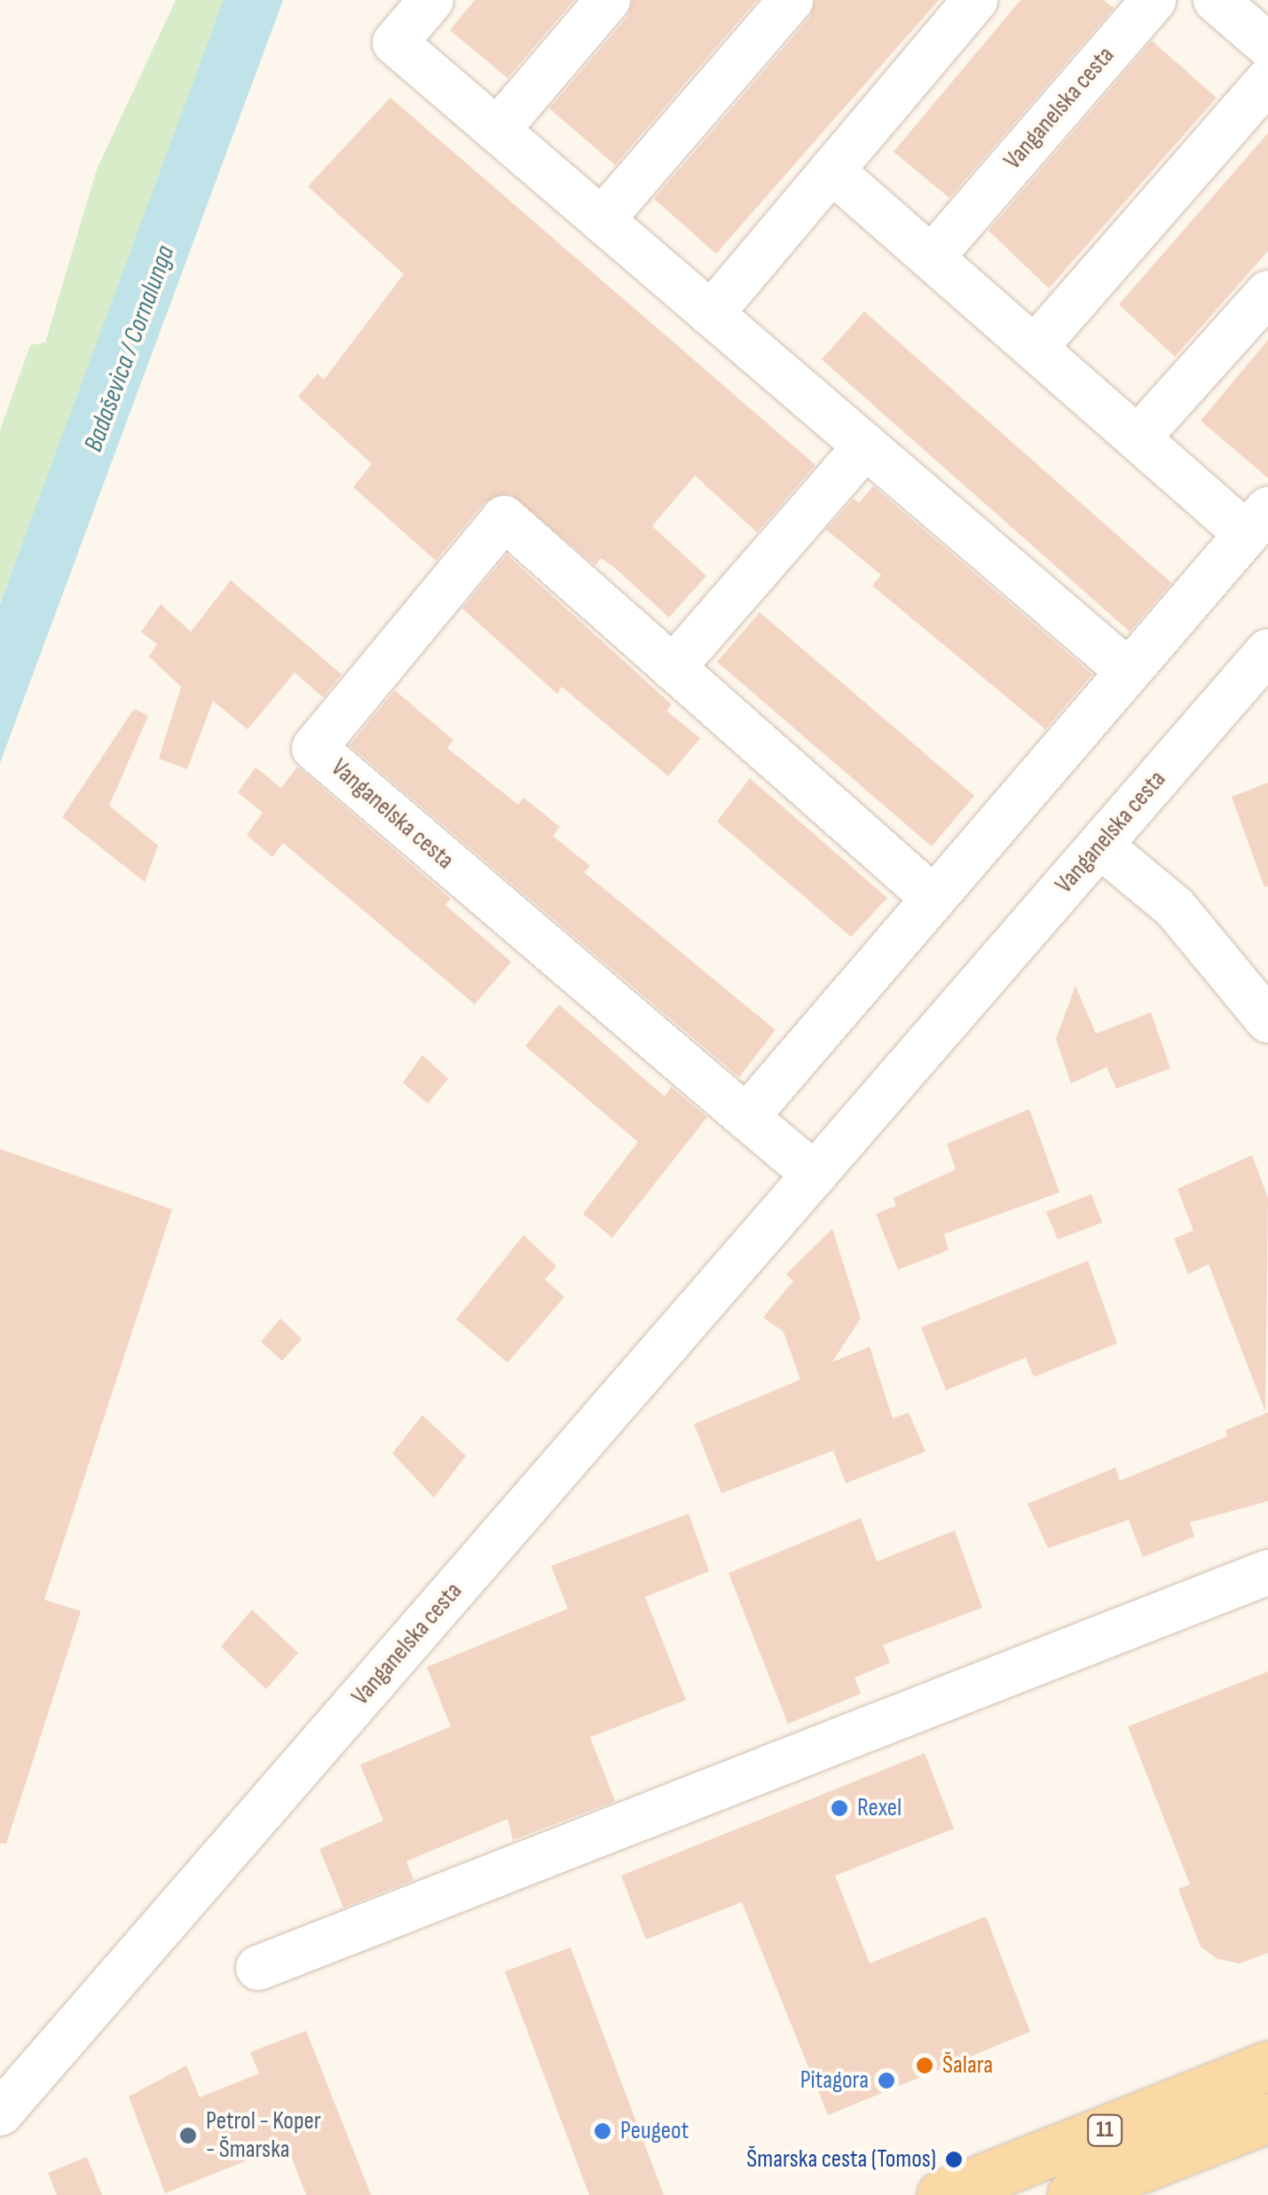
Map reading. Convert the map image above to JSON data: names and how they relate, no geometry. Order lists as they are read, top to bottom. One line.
{"streets":{"main road":["11"],"street":["Vanganelska cesta"]},"water":["Badaševica / Cornalunga"],"places":["Rexel","Šalara","Pitagora","Peugeot","Petrol - Koper - Šmarska","Šmarska cesta (Tomos)"]}
